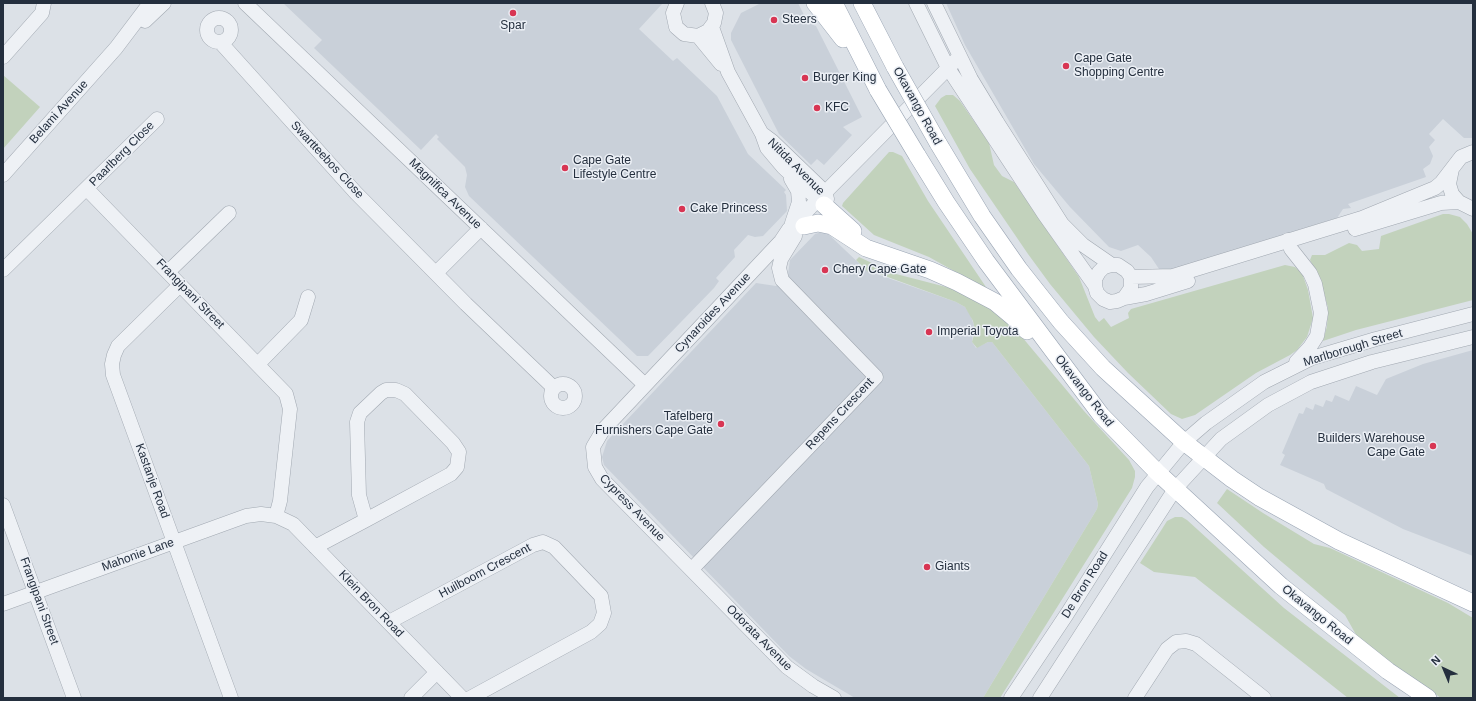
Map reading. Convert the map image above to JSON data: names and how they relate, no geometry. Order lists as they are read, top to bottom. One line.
{"streets":{"main road":["Okavango Road"],"street":["Belami Avenue","Paarlberg Close","Swartteebos Close","Nitida Avenue","Magnifica Avenue","Frangipani Street","Cynaroides Avenue","Marlborough Street","Repens Crescent","Kastanje Road","Cypress Avenue","Mahonie Lane","Huilboom Crescent","De Bron Road","Klein Bron Road","Odorata Avenue"]},"crossings":[["Okavango Road","Marlborough Street"],["Okavango Road","De Bron Road"],["Paarlberg Close","Frangipani Street"],["Nitida Avenue","Cynaroides Avenue"],["Nitida Avenue","Repens Crescent"],["Magnifica Avenue","Cynaroides Avenue"],["Magnifica Avenue","Cypress Avenue"],["Frangipani Street","Kastanje Road"],["Frangipani Street","Mahonie Lane"],["Frangipani Street","Klein Bron Road"],["Cynaroides Avenue","Repens Crescent"],["Cynaroides Avenue","Cypress Avenue"],["Marlborough Street","De Bron Road"],["Repens Crescent","Cypress Avenue"],["Repens Crescent","Odorata Avenue"],["Kastanje Road","Mahonie Lane"],["Cypress Avenue","Odorata Avenue"],["Mahonie Lane","Klein Bron Road"],["Huilboom Crescent","Klein Bron Road"]],"places":["Spar","Steers","Cape Gate Shopping Centre","Burger King","KFC","Cape Gate Lifestyle Centre","Cake Princess","Chery Cape Gate","Imperial Toyota","Tafelberg Furnishers Cape Gate","Builders Warehouse Cape Gate","Giants"],"north":"top left"}
